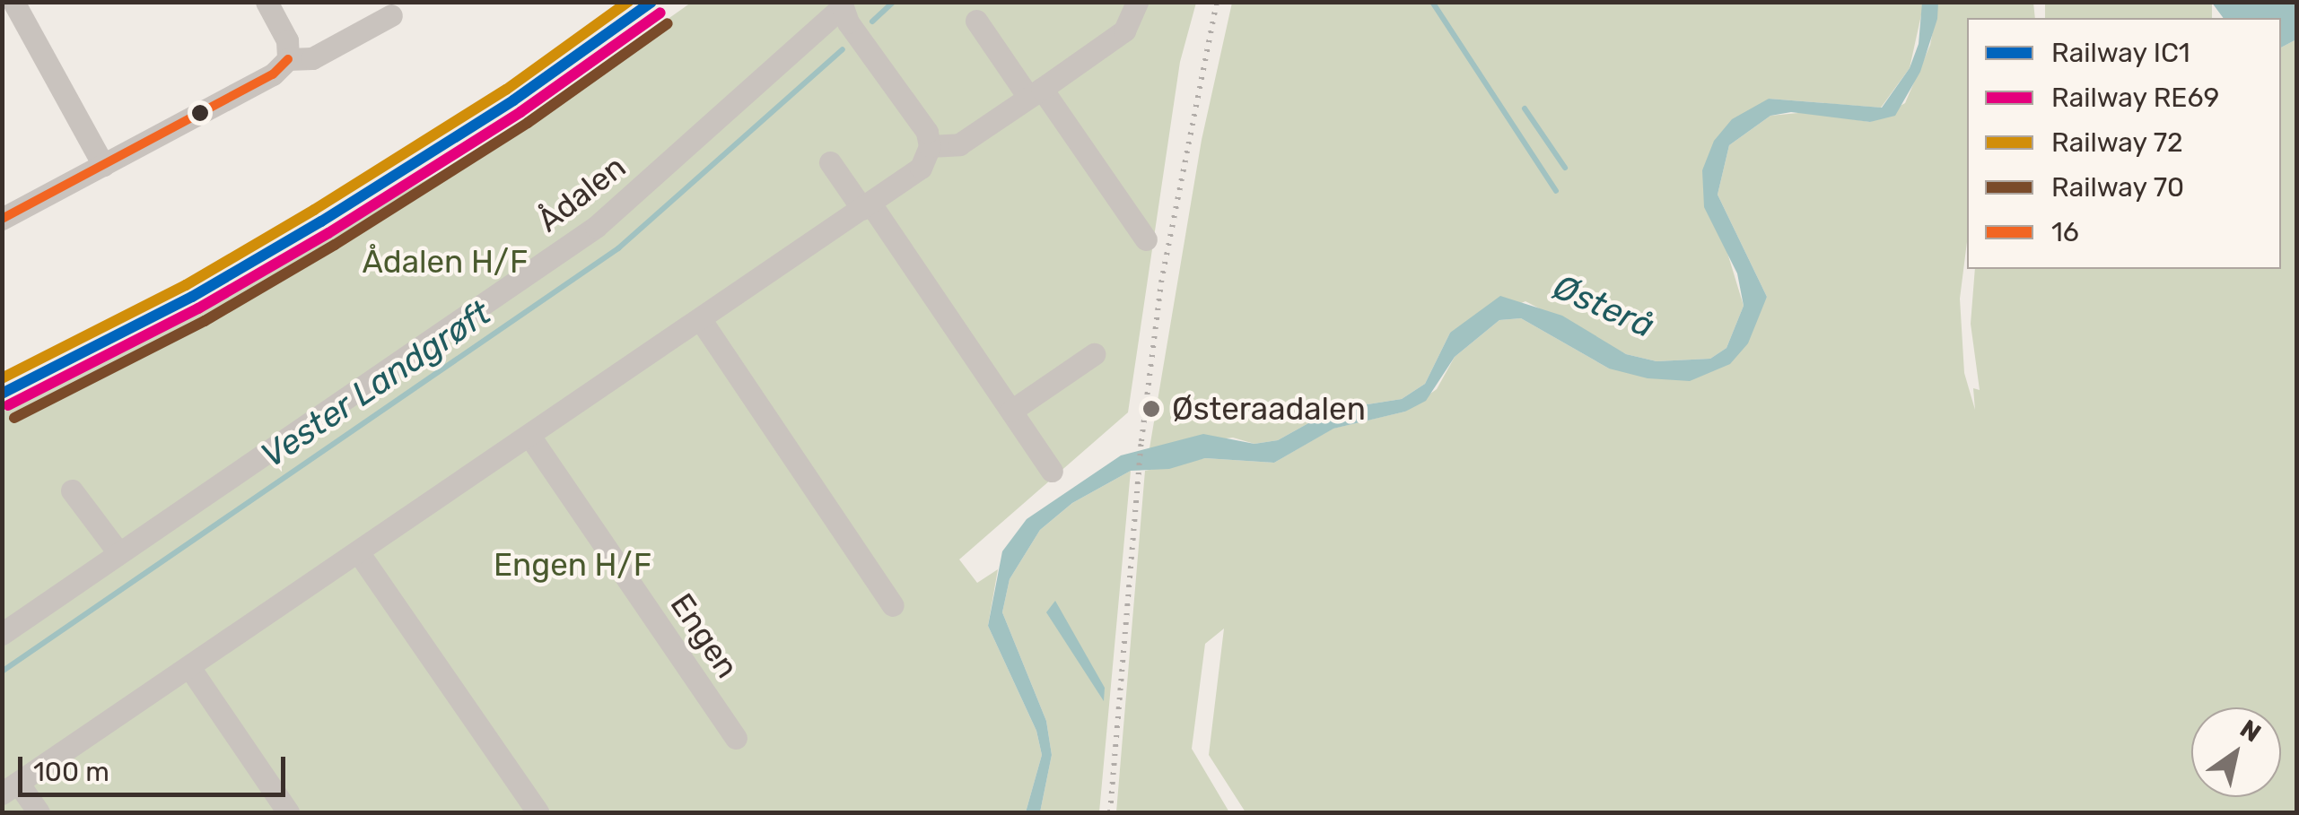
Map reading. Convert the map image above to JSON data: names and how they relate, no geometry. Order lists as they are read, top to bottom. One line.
{"streets":{"street":["Ådalen","Engen"]},"water":["Østerå","Vester Landgrøft"],"parks":["Ådalen H/F","Engen H/F"],"places":["Østeraadalen"],"lines":["rail line IC1","rail line 72","rail line RE69","rail line 70","transit line 16"],"legend":["Railway IC1","Railway RE69","Railway 72","Railway 70","16"],"scale_bar":"100 m","north":"top right"}
